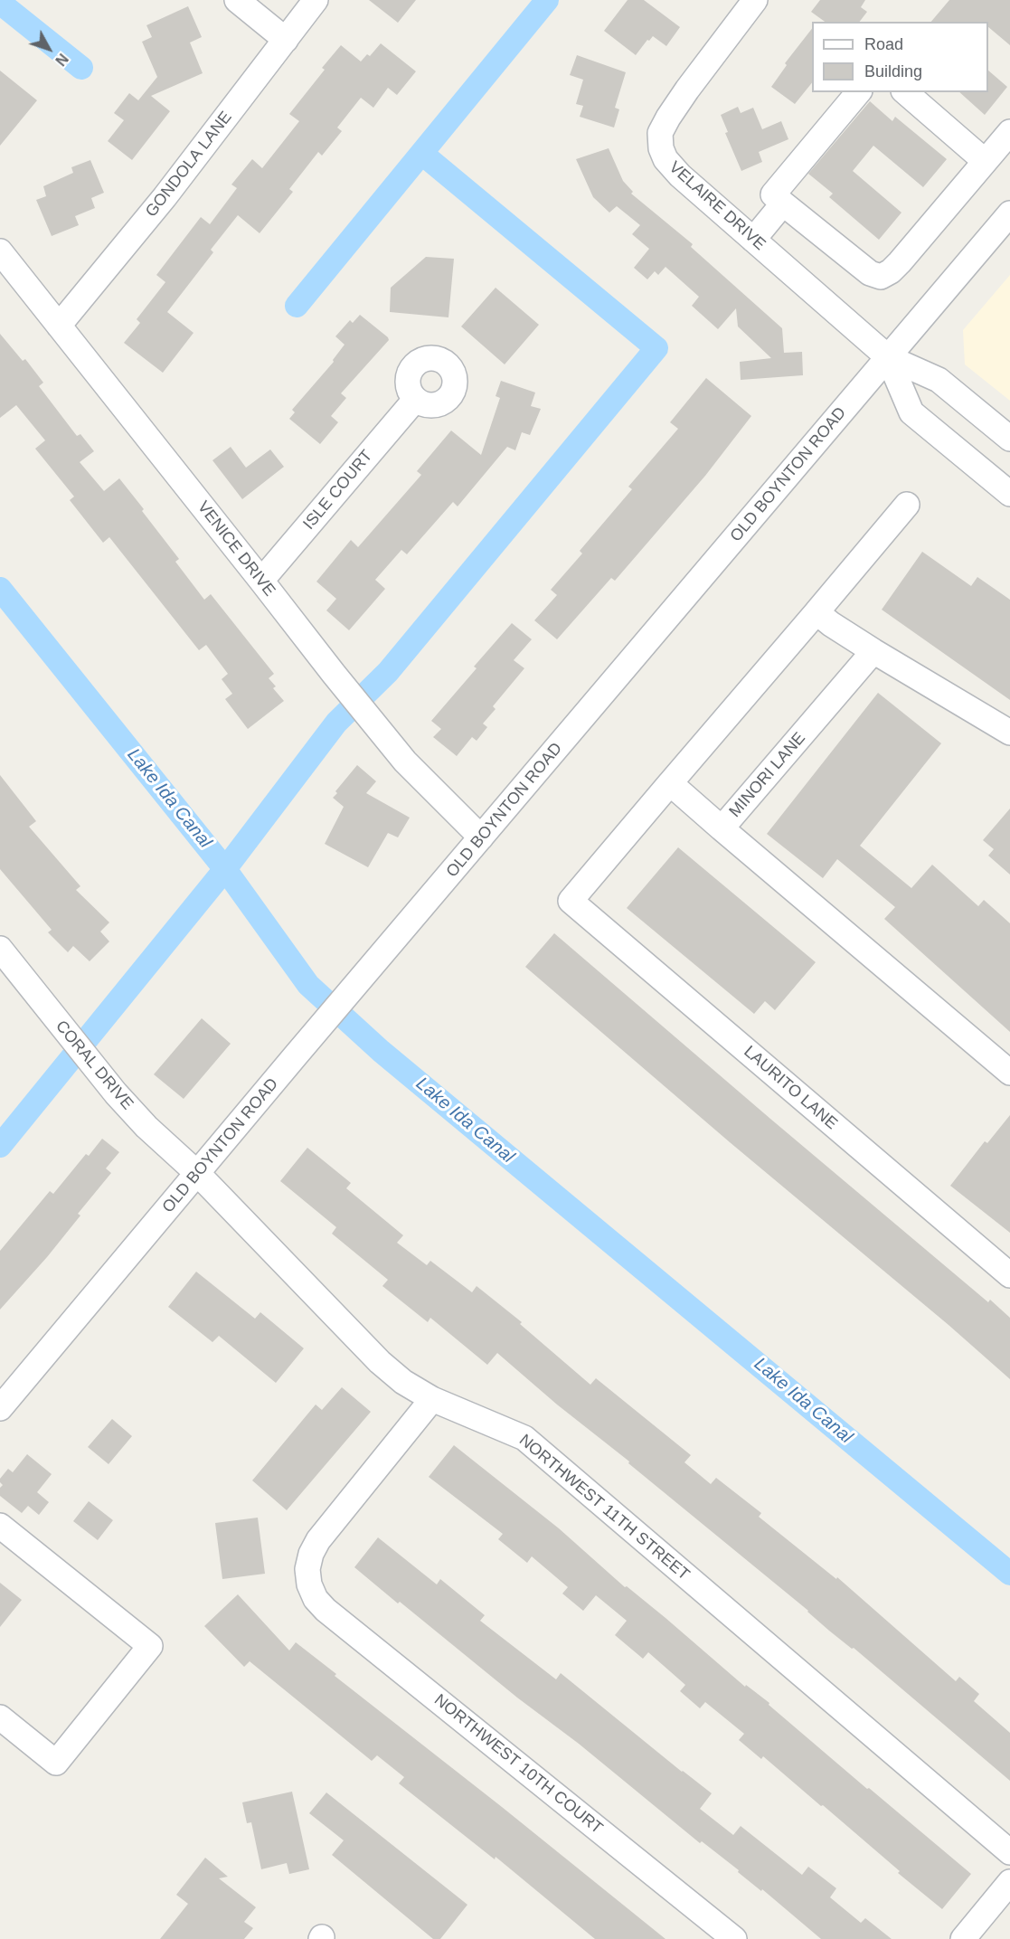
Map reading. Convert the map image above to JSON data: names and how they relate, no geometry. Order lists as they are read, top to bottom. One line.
{"streets":{"street":["GONDOLA LANE","VELAIRE DRIVE","OLD BOYNTON ROAD","ISLE COURT","VENICE DRIVE","MINORI LANE","CORAL DRIVE","LAURITO LANE","NORTHWEST 11TH STREET","NORTHWEST 10TH COURT"]},"crossings":[["GONDOLA LANE","VENICE DRIVE"],["VELAIRE DRIVE","OLD BOYNTON ROAD"],["OLD BOYNTON ROAD","VENICE DRIVE"],["OLD BOYNTON ROAD","CORAL DRIVE"],["OLD BOYNTON ROAD","NORTHWEST 11TH STREET"],["ISLE COURT","VENICE DRIVE"],["MINORI LANE","LAURITO LANE"],["CORAL DRIVE","NORTHWEST 11TH STREET"],["NORTHWEST 11TH STREET","NORTHWEST 10TH COURT"]],"water":["Lake Ida Canal"],"legend":["Road","Building"],"north":"bottom right"}
